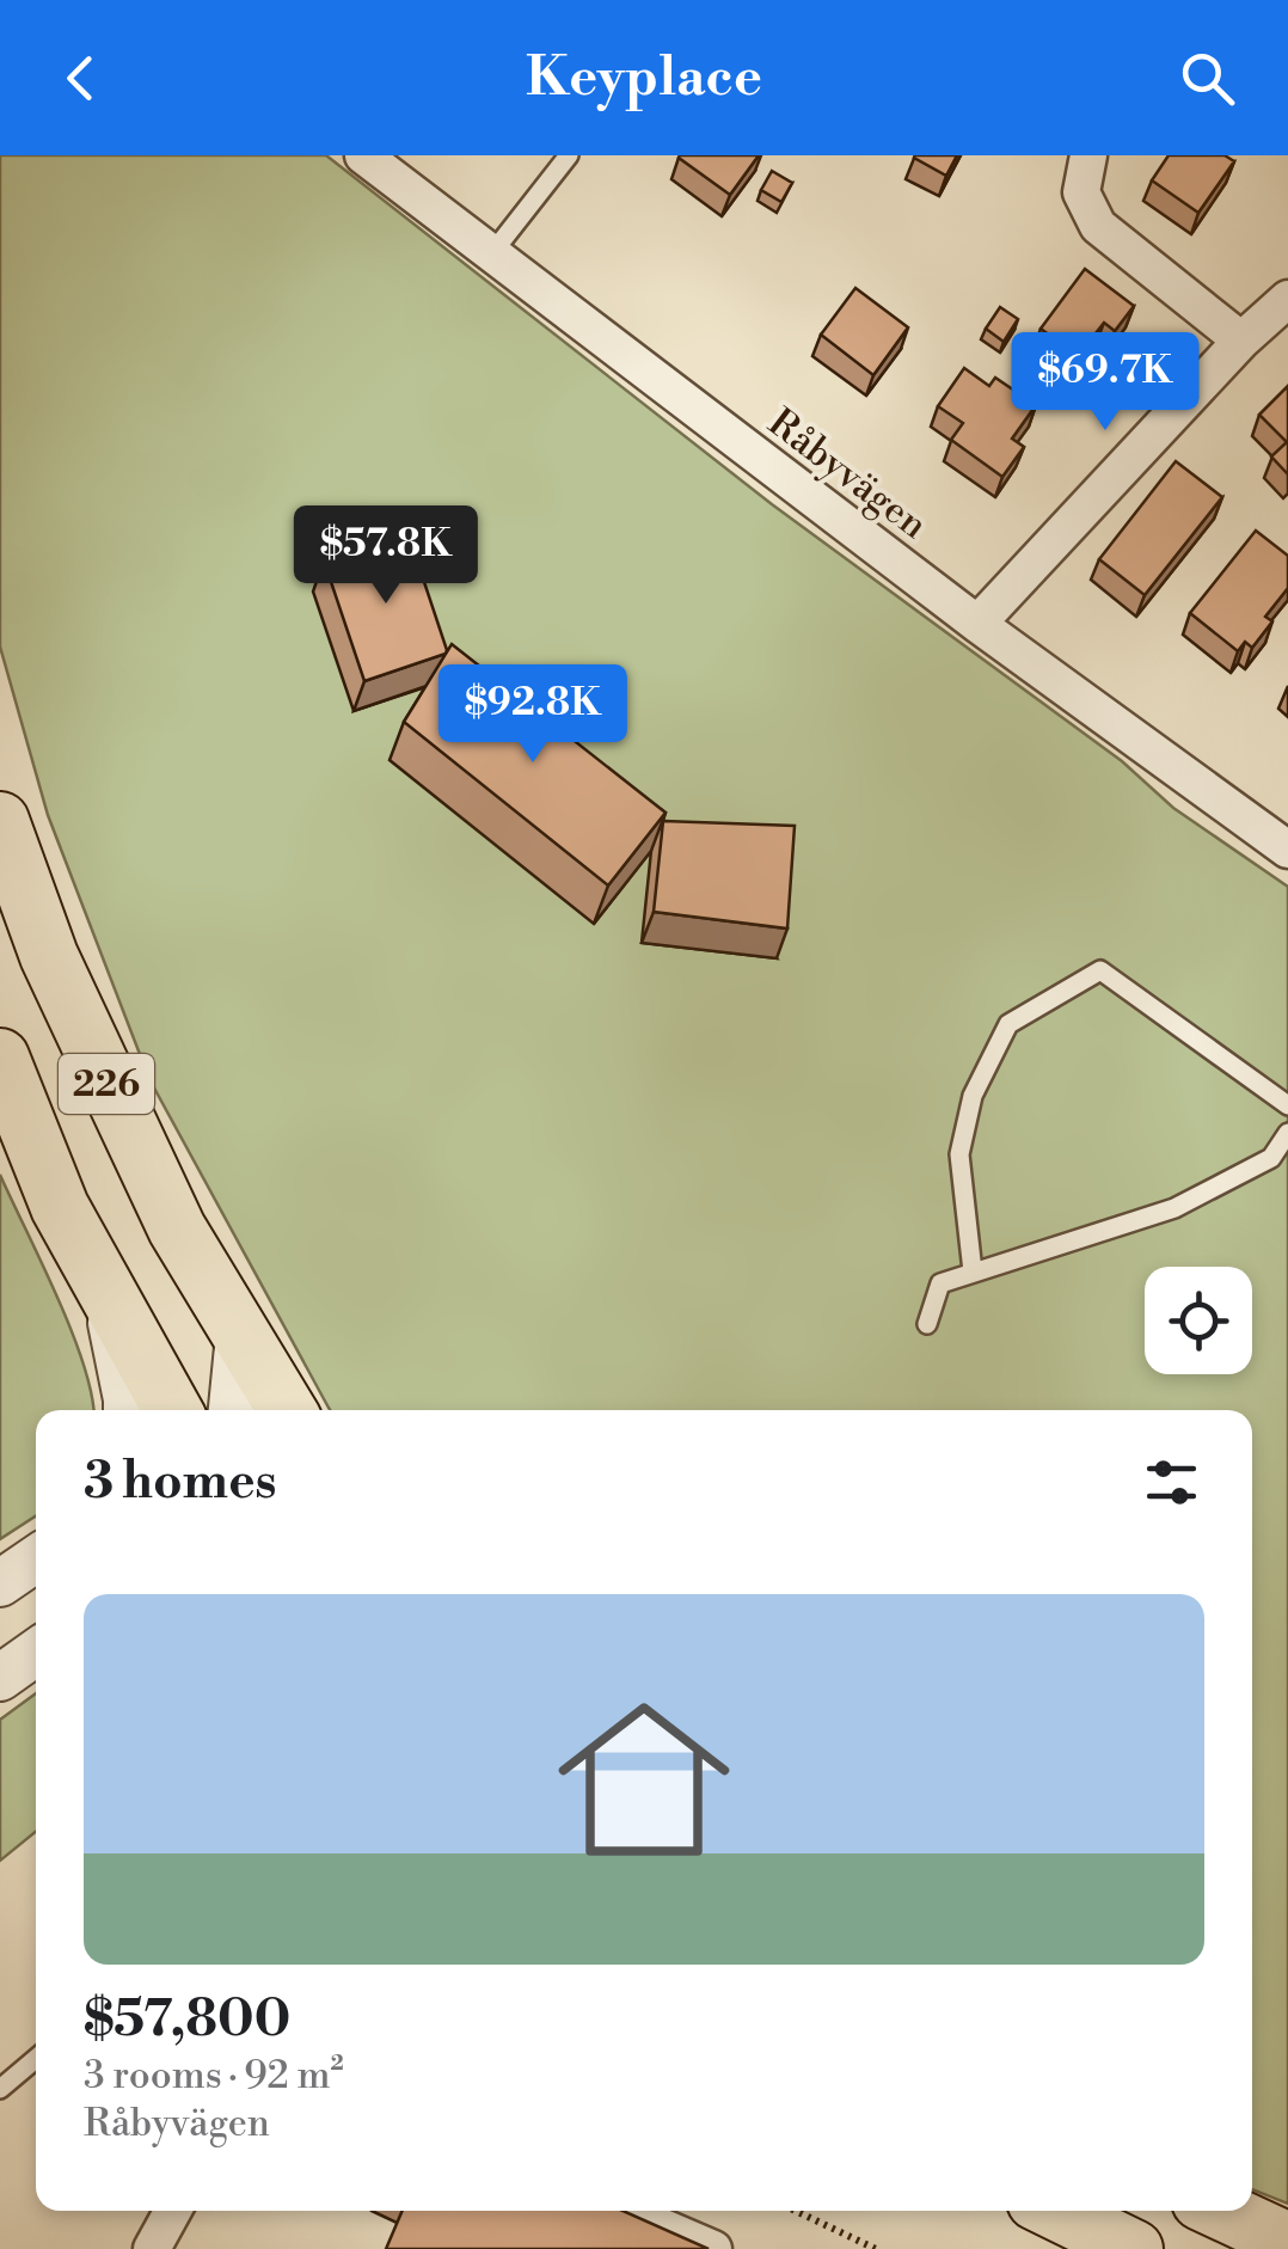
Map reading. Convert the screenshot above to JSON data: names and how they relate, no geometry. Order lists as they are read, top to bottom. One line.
{"streets":{"main road":["226"],"street":["Råbyvägen"]},"page":{"header":"Keyplace","price":["$69.7K","$57.8K","$92.8K"],"heading":"3 homes","list":[{"name":"$57,800","note":"3 rooms · 92 m² · Råbyvägen"}]}}
